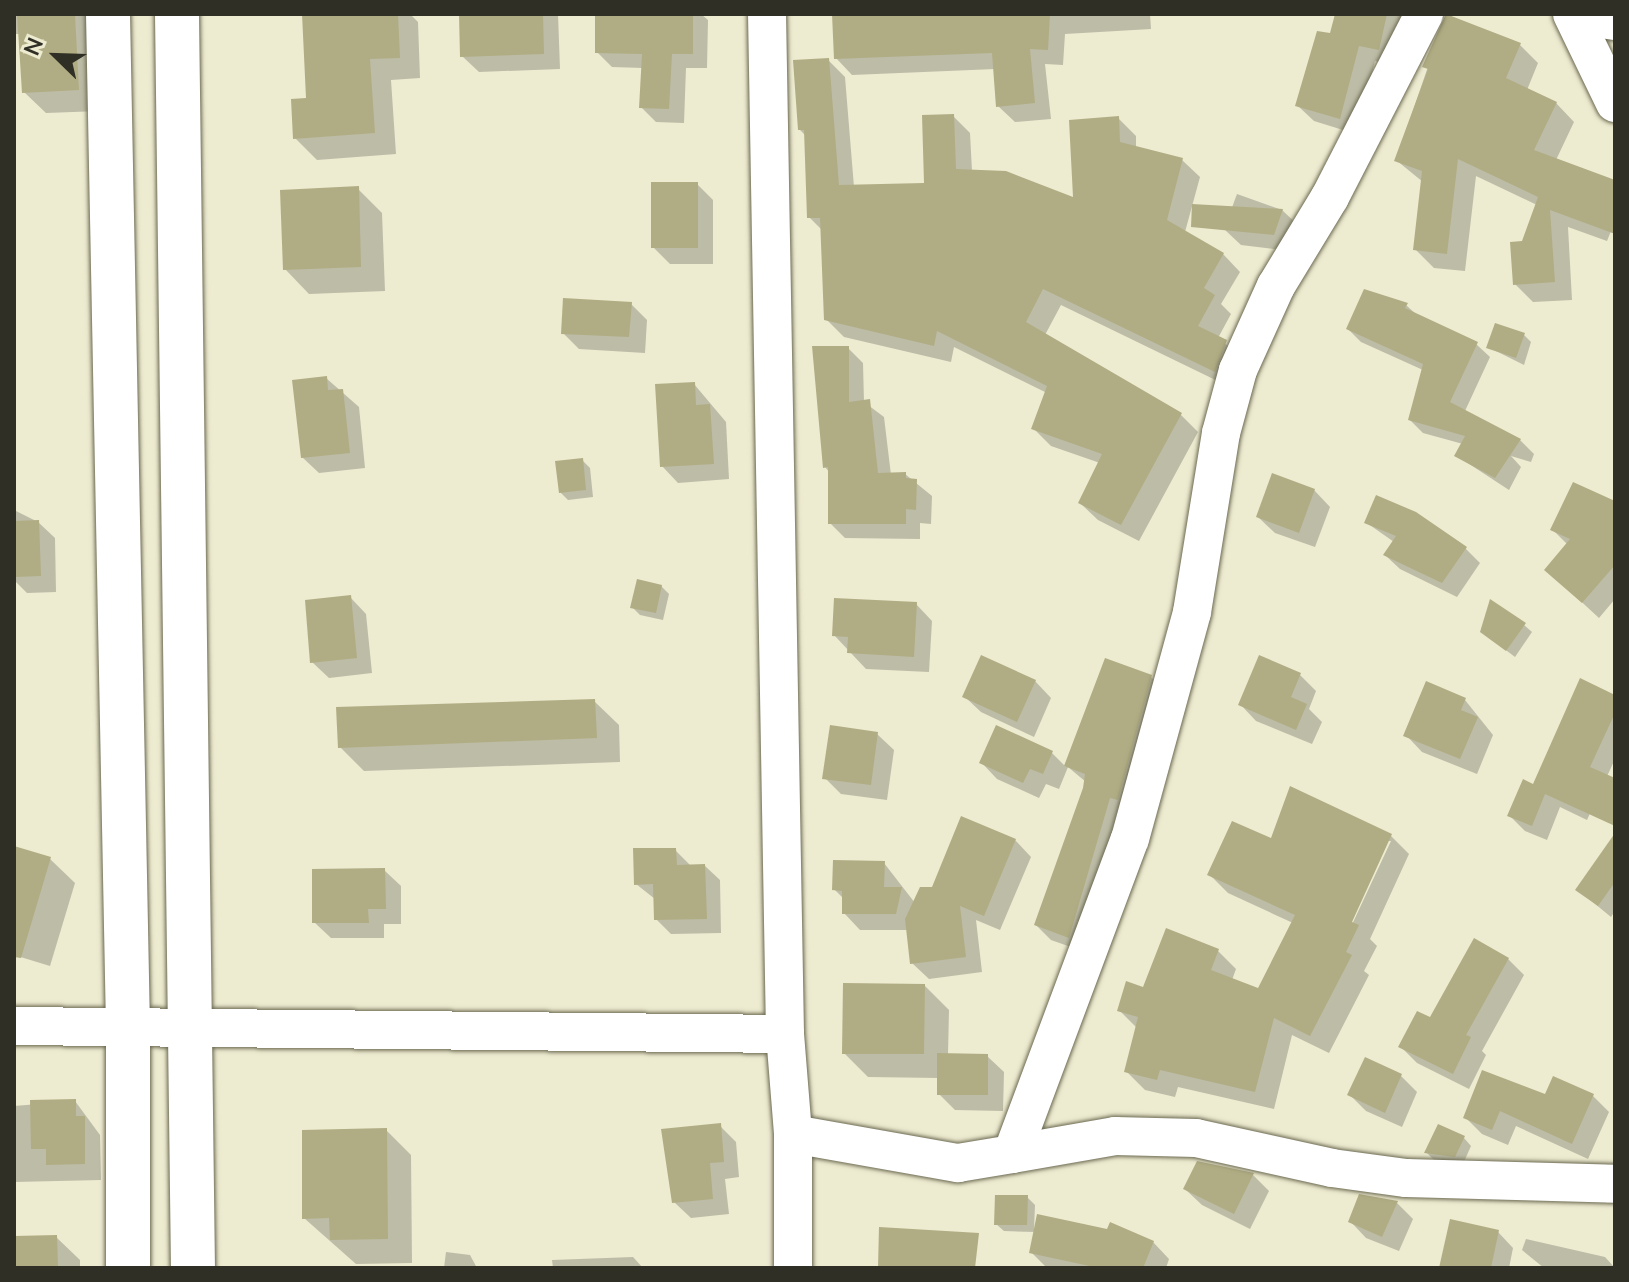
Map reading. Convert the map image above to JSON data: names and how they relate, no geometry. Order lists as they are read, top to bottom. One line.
{"north":"top left"}
